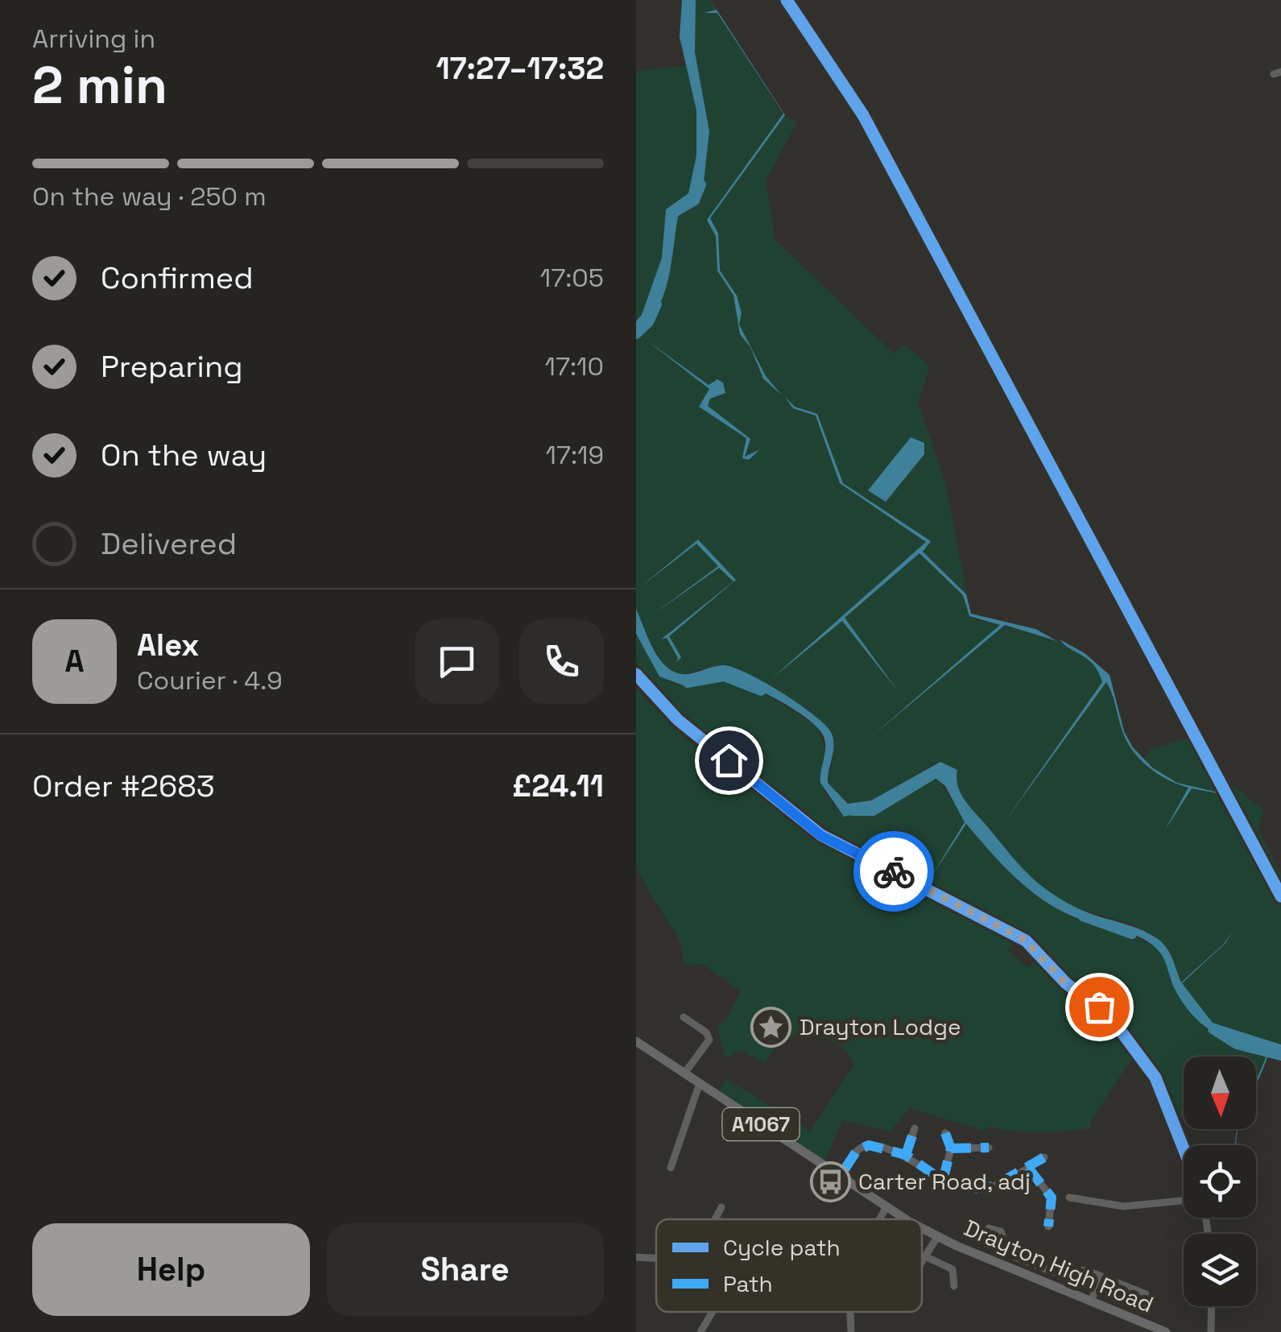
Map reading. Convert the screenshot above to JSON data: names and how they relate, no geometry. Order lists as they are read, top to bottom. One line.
{"streets":{"main road":["A1067","Drayton High Road"]},"places":{"place":["Drayton Lodge"],"bus stop":["Carter Road, adj"]},"legend":["Cycle path","Path"],"north":"bottom","page":{"heading":["2 min","Arriving in","17:27–17:32"],"panel":["Alex","Courier · 4.9","Order #2683","£24.11"],"bar":"On the way · 250 m","list":[["Confirmed","17:05"],["Preparing","17:10"],["On the way","17:19"],"Delivered"],"round":"A","buttons":["Help","Share"]}}
